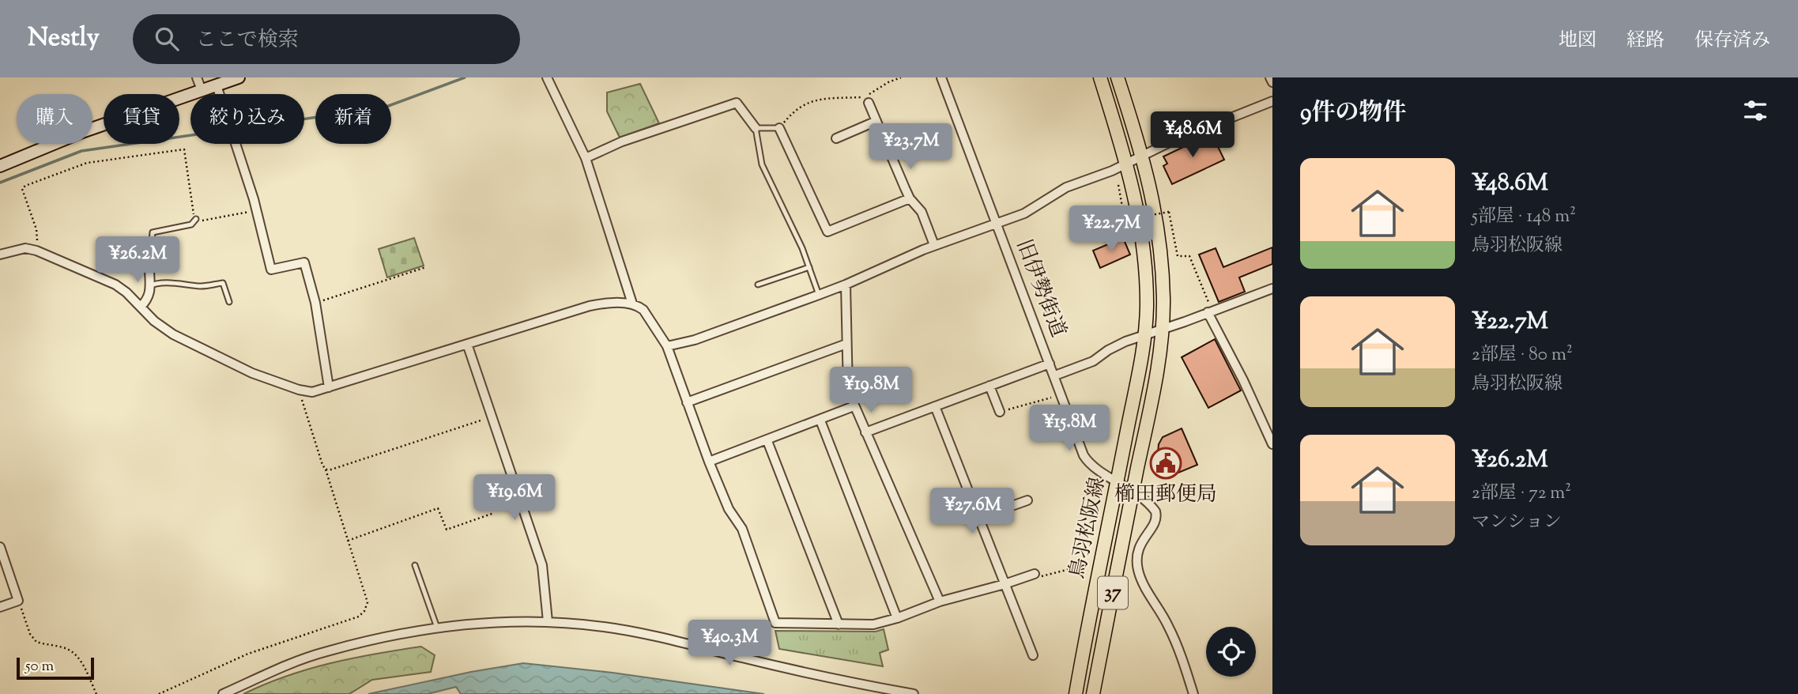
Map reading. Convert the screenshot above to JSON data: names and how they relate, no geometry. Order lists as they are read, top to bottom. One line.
{"streets":{"main road":["鳥羽松阪線","37"],"street":["旧伊勢街道"]},"crossings":[["旧伊勢街道","鳥羽松阪線"]],"places":{"public building":["櫛田郵便局"]},"scale_bar":"50 m","page":{"header":"Nestly","search":"ここで検索","nav":["地図","経路","保存済み"],"heading":"9件の物件","chip":["購入","賃貸","絞り込み","新着"],"price":["¥48.6M","¥23.7M","¥22.7M","¥26.2M","¥19.8M","¥15.8M","¥19.6M","¥27.6M","¥40.3M"],"list":[{"name":"¥48.6M","note":"5部屋 · 148 m² · 鳥羽松阪線"},{"name":"¥22.7M","note":"2部屋 · 80 m² · 鳥羽松阪線"},{"name":"¥26.2M","note":"2部屋 · 72 m² · マンション"}],"scale":"50 m"}}
